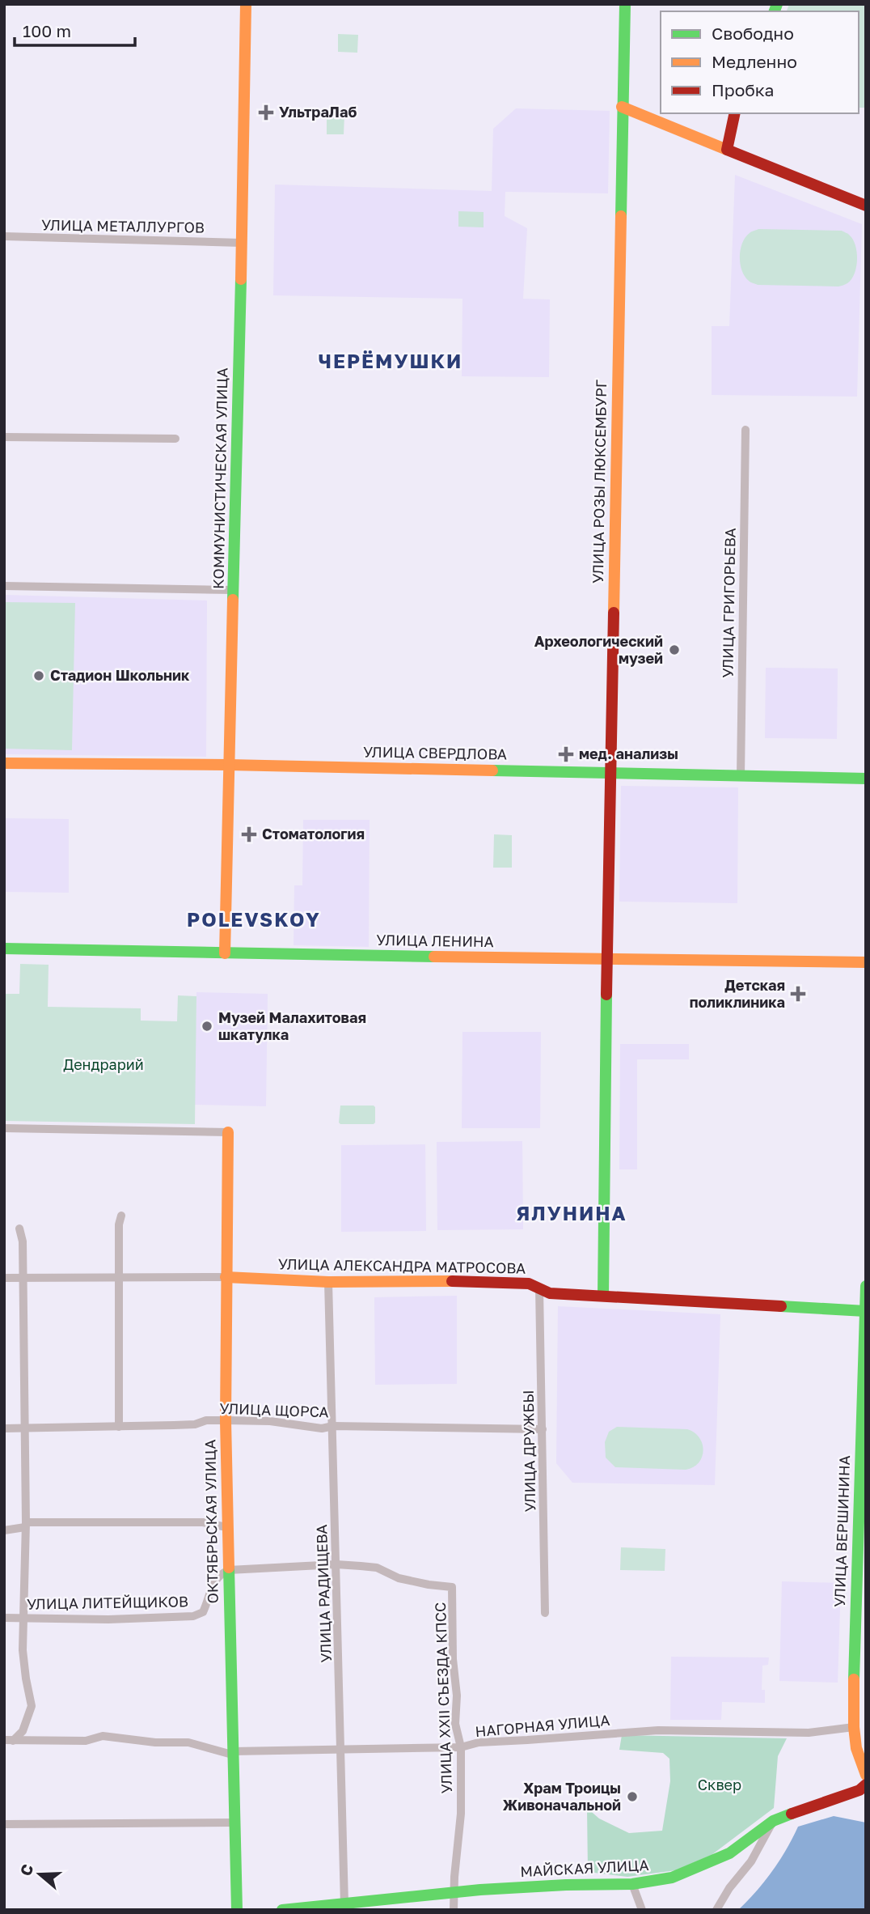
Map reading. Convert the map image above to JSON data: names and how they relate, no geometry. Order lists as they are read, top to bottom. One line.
{"streets":{"street":["УЛИЦА МЕТАЛЛУРГОВ","КОММУНИСТИЧЕСКАЯ УЛИЦА","УЛИЦА РОЗЫ ЛЮКСЕМБУРГ","УЛИЦА ГРИГОРЬЕВА","УЛИЦА СВЕРДЛОВА","УЛИЦА ЛЕНИНА","УЛИЦА АЛЕКСАНДРА МАТРОСОВА","УЛИЦА ЩОРСА","УЛИЦА ДРУЖБЫ","ОКТЯБРЬСКАЯ УЛИЦА","УЛИЦА ВЕРШИНИНА","УЛИЦА РАДИЩЕВА","УЛИЦА ЛИТЕЙЩИКОВ","УЛИЦА XXII СЪЕЗДА КПСС","НАГОРНАЯ УЛИЦА","МАЙСКАЯ УЛИЦА"]},"crossings":[["УЛИЦА МЕТАЛЛУРГОВ","КОММУНИСТИЧЕСКАЯ УЛИЦА"],["КОММУНИСТИЧЕСКАЯ УЛИЦА","УЛИЦА СВЕРДЛОВА"],["КОММУНИСТИЧЕСКАЯ УЛИЦА","УЛИЦА ЛЕНИНА"],["УЛИЦА РОЗЫ ЛЮКСЕМБУРГ","УЛИЦА СВЕРДЛОВА"],["УЛИЦА РОЗЫ ЛЮКСЕМБУРГ","УЛИЦА ЛЕНИНА"],["УЛИЦА РОЗЫ ЛЮКСЕМБУРГ","УЛИЦА АЛЕКСАНДРА МАТРОСОВА"],["УЛИЦА ГРИГОРЬЕВА","УЛИЦА СВЕРДЛОВА"],["УЛИЦА АЛЕКСАНДРА МАТРОСОВА","УЛИЦА ДРУЖБЫ"],["УЛИЦА АЛЕКСАНДРА МАТРОСОВА","ОКТЯБРЬСКАЯ УЛИЦА"],["УЛИЦА АЛЕКСАНДРА МАТРОСОВА","УЛИЦА ВЕРШИНИНА"],["УЛИЦА АЛЕКСАНДРА МАТРОСОВА","УЛИЦА РАДИЩЕВА"],["УЛИЦА ЩОРСА","УЛИЦА ДРУЖБЫ"],["УЛИЦА ЩОРСА","ОКТЯБРЬСКАЯ УЛИЦА"],["УЛИЦА ЩОРСА","УЛИЦА РАДИЩЕВА"],["ОКТЯБРЬСКАЯ УЛИЦА","УЛИЦА ЛИТЕЙЩИКОВ"],["ОКТЯБРЬСКАЯ УЛИЦА","НАГОРНАЯ УЛИЦА"],["УЛИЦА ВЕРШИНИНА","НАГОРНАЯ УЛИЦА"],["УЛИЦА РАДИЩЕВА","УЛИЦА XXII СЪЕЗДА КПСС"],["УЛИЦА РАДИЩЕВА","НАГОРНАЯ УЛИЦА"],["УЛИЦА РАДИЩЕВА","МАЙСКАЯ УЛИЦА"],["УЛИЦА XXII СЪЕЗДА КПСС","НАГОРНАЯ УЛИЦА"],["УЛИЦА XXII СЪЕЗДА КПСС","МАЙСКАЯ УЛИЦА"]],"districts":["ЧЕРЁМУШКИ","POLEVSKOY","ЯЛУНИНА"],"parks":["Дендрарий","Сквер"],"places":{"health":["УльтраЛаб","мед. анализы","Стоматология","Детская поликлиника"],"other":["Археологический музей","Стадион Школьник","Музей Малахитовая шкатулка","Храм Троицы Живоначальной"]},"legend":["Свободно","Медленно","Пробка"],"scale_bar":"100 m","north":"left"}
